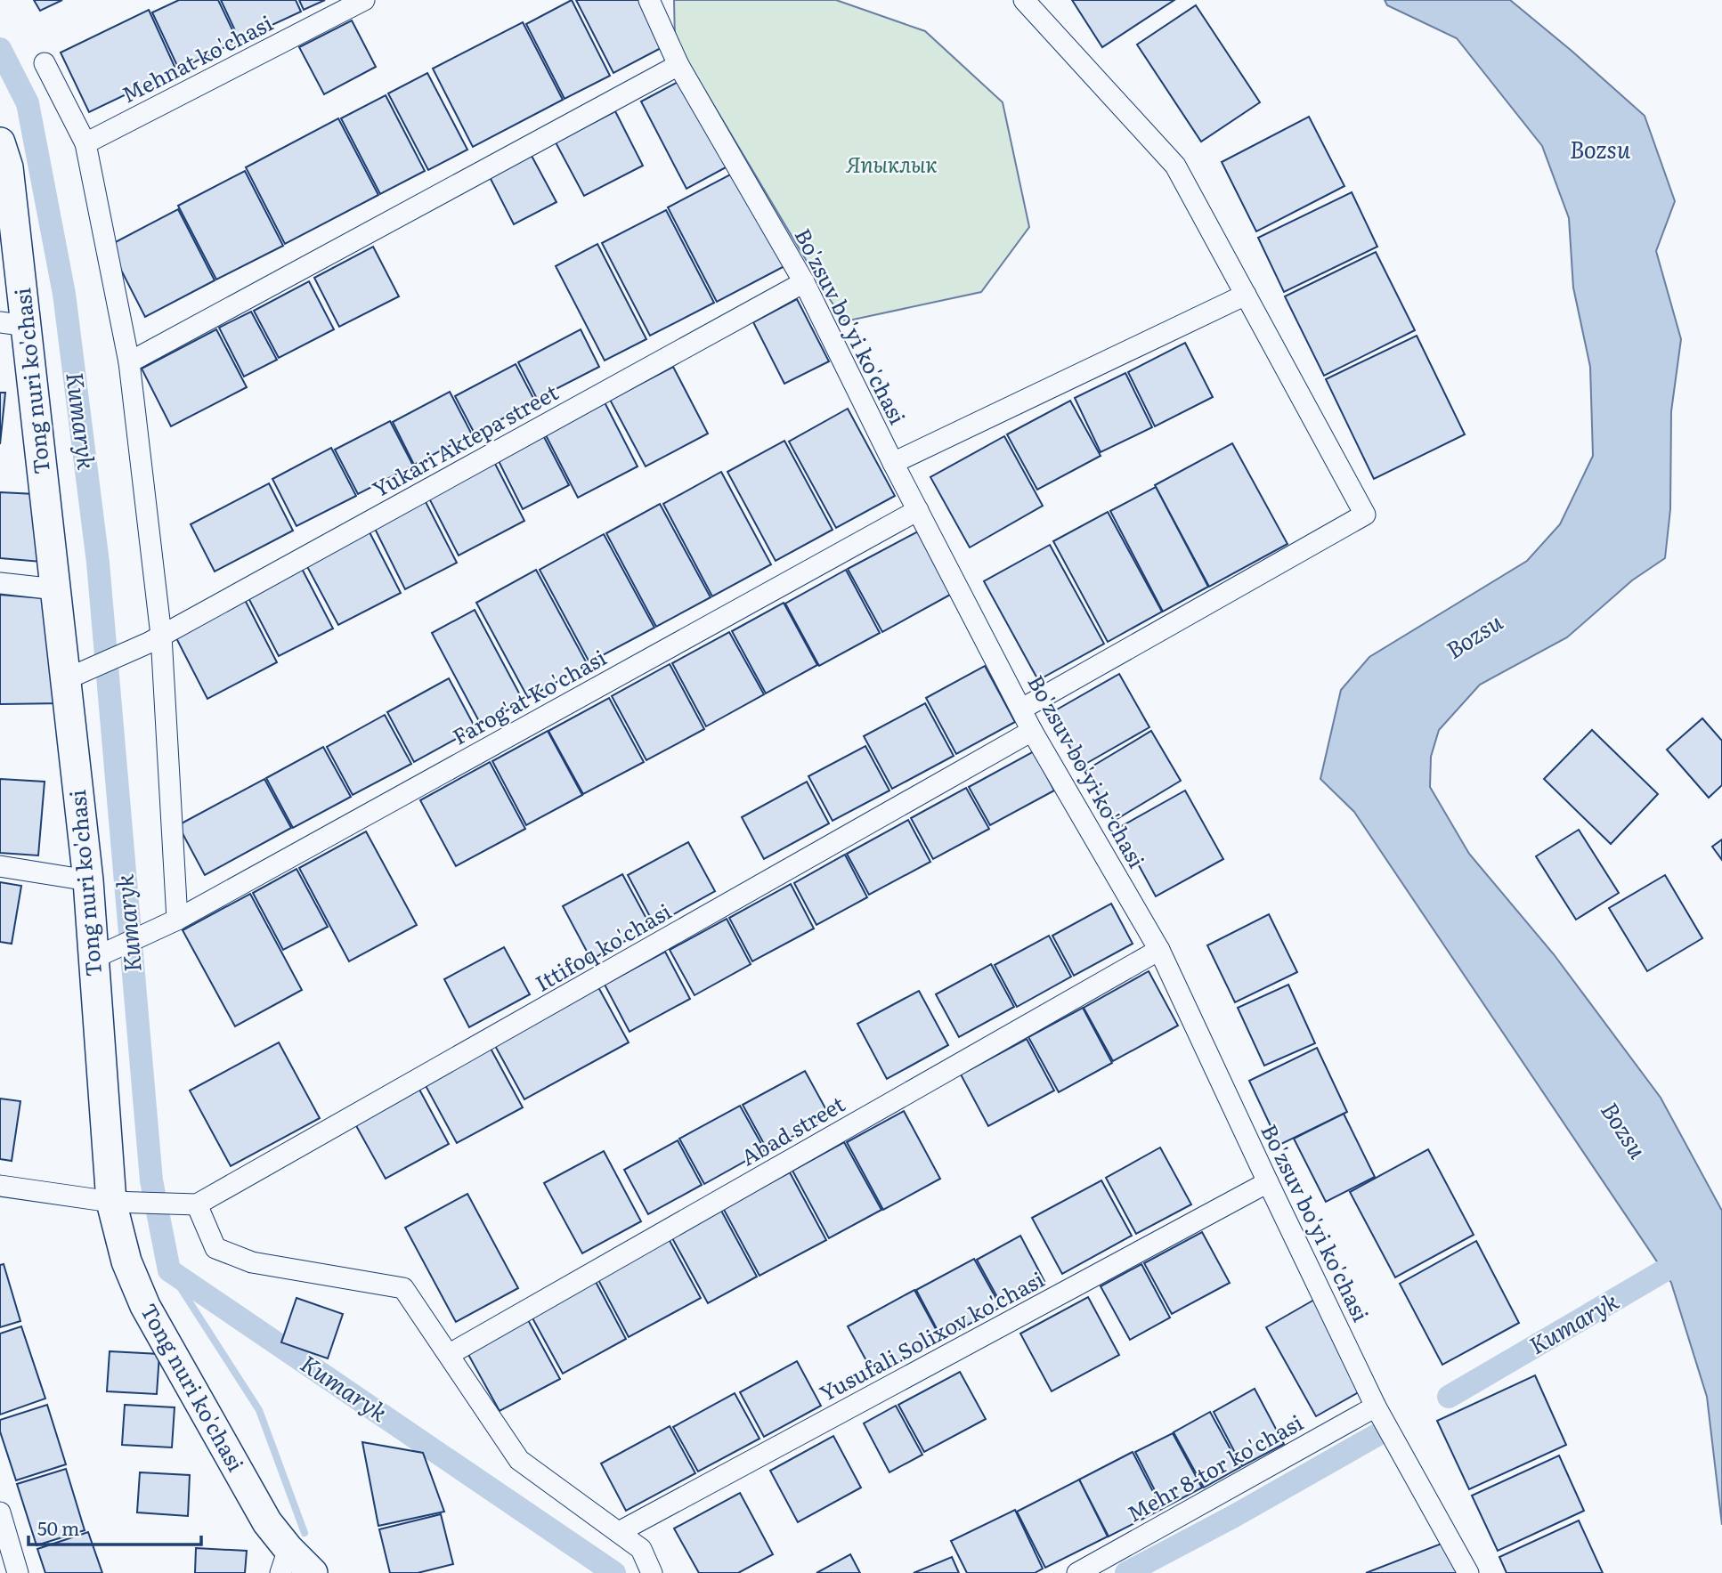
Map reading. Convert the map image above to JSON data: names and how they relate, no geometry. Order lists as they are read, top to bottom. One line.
{"streets":{"street":["Mehnat ko'chasi","Bo'zsuv bo'yi ko'chasi","Tong nuri ko'chasi","Yukari Aktepa street","Farog'at Ko'chasi","Ittifoq ko'chasi","Abad street","Yusufali Solixov ko'chasi","Mehr 8-tor ko'chasi"]},"crossings":[["Bo'zsuv bo'yi ko'chasi","Yukari Aktepa street"],["Bo'zsuv bo'yi ko'chasi","Farog'at Ko'chasi"],["Bo'zsuv bo'yi ko'chasi","Ittifoq ko'chasi"],["Bo'zsuv bo'yi ko'chasi","Abad street"],["Bo'zsuv bo'yi ko'chasi","Yusufali Solixov ko'chasi"],["Bo'zsuv bo'yi ko'chasi","Mehr 8-tor ko'chasi"],["Tong nuri ko'chasi","Yukari Aktepa street"],["Tong nuri ko'chasi","Farog'at Ko'chasi"]],"water":["Bozsu","Kumaryk"],"parks":["Япыклык"],"scale_bar":"50 m"}
